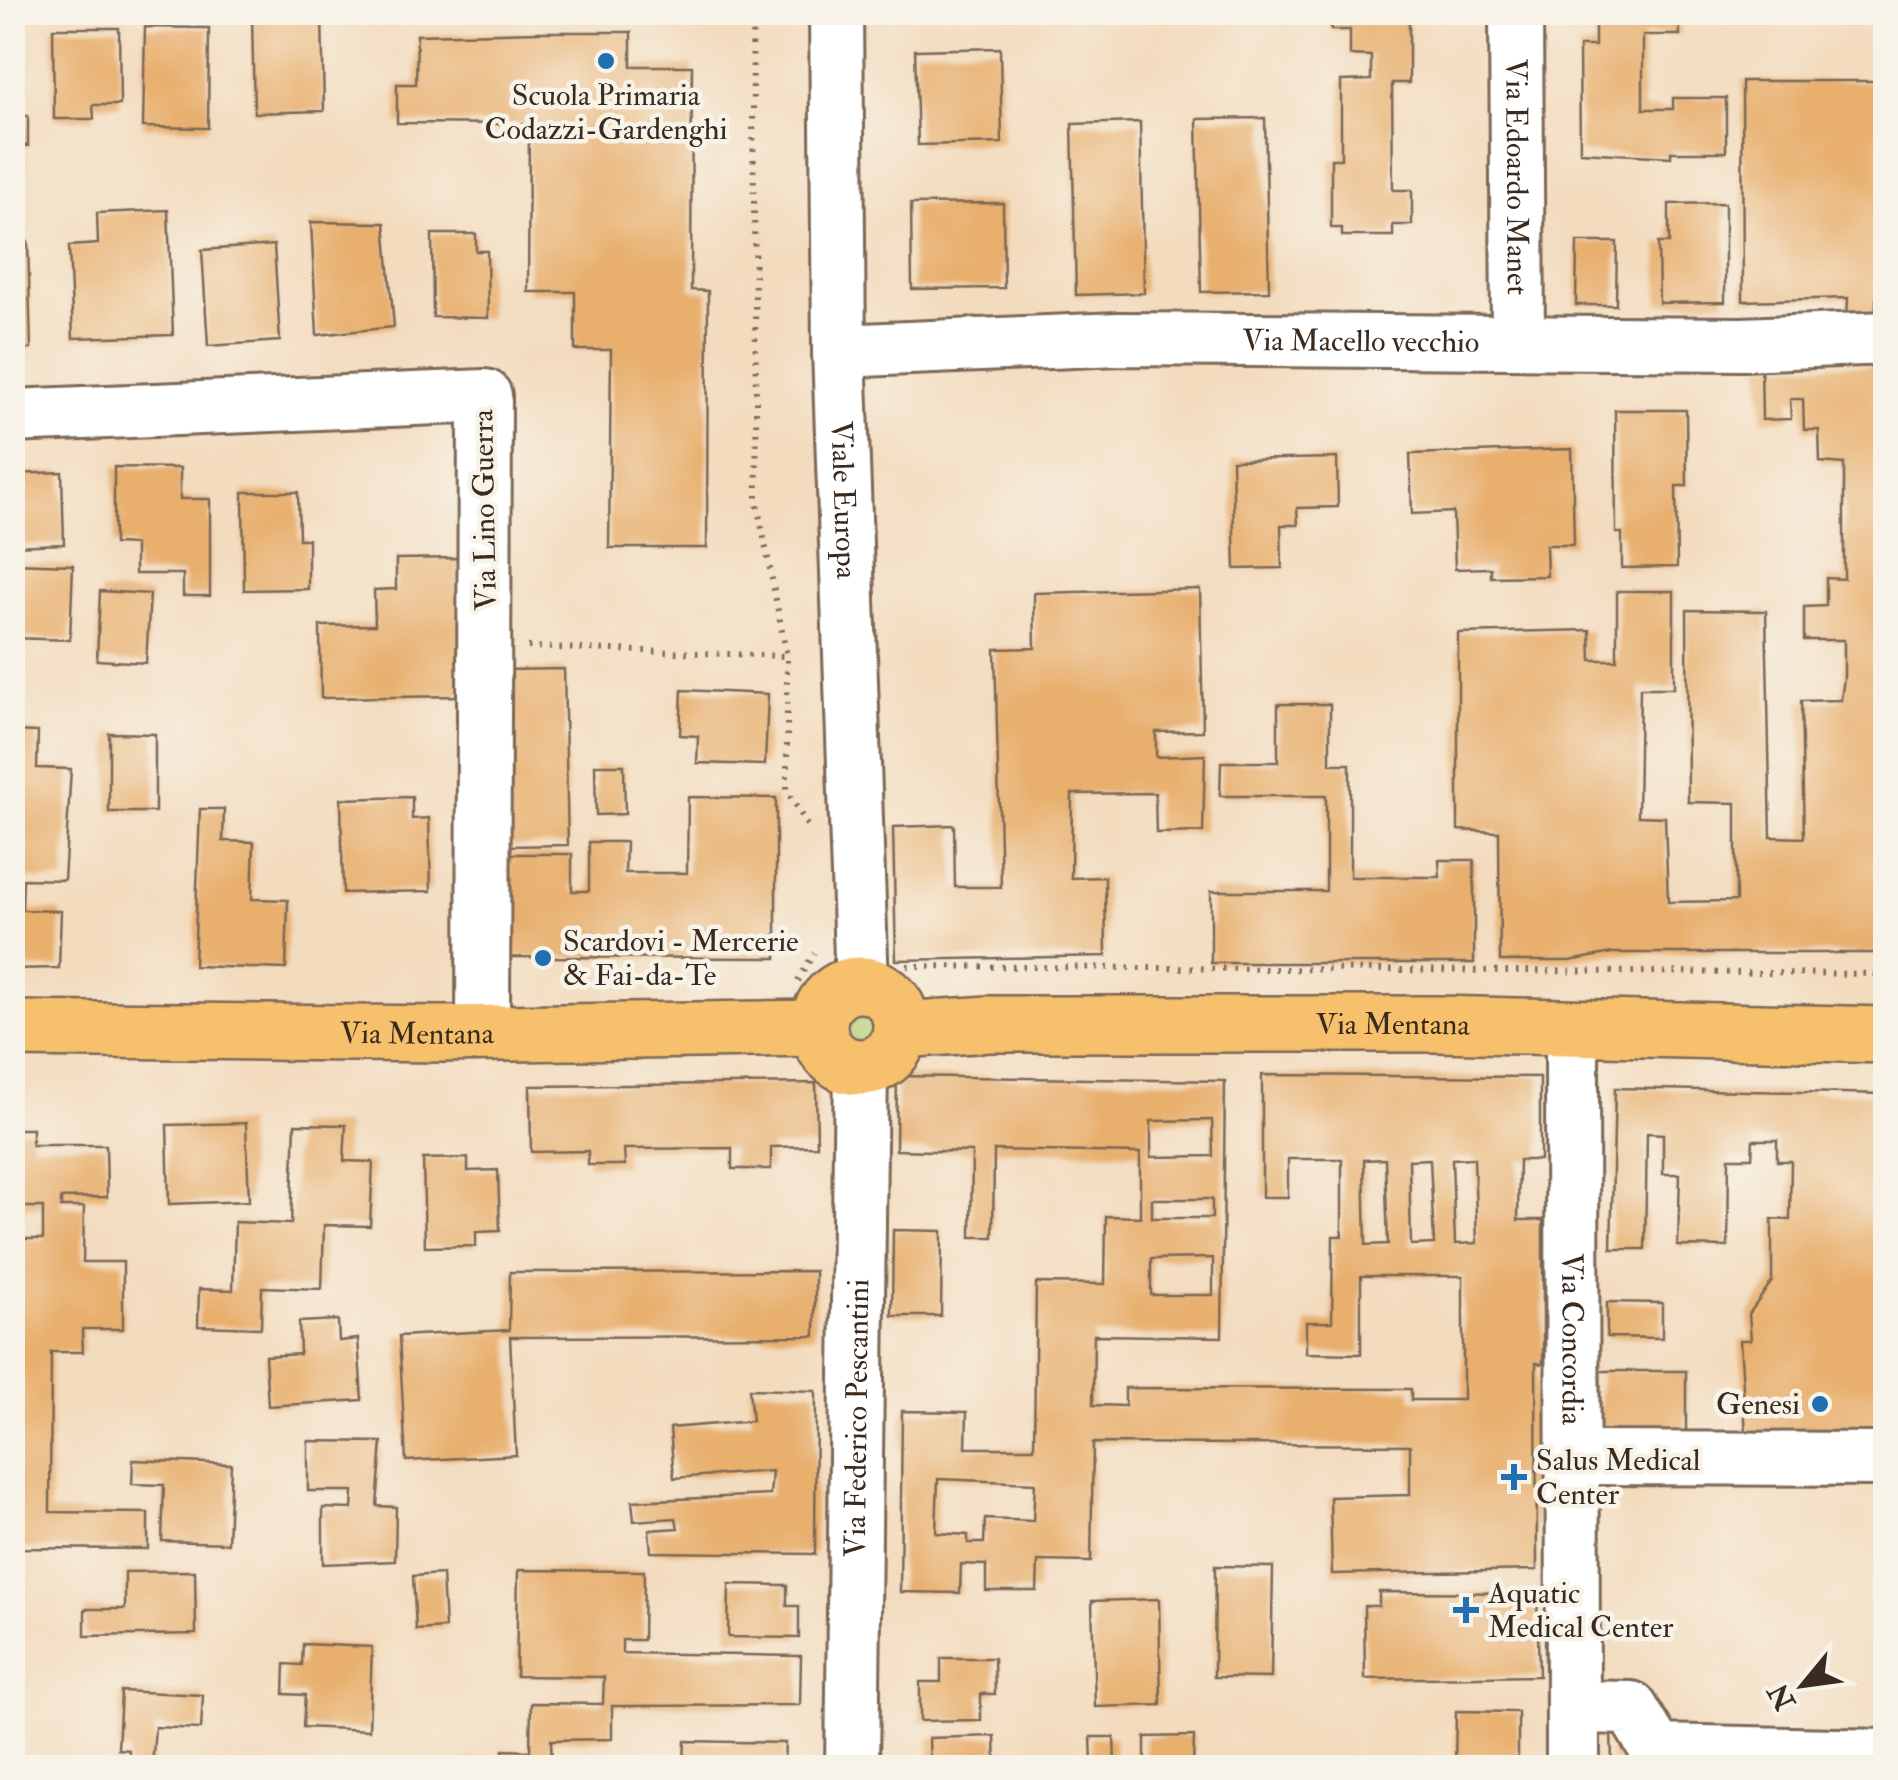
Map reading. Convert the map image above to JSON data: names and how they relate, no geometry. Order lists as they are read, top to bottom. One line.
{"streets":{"main road":["Via Mentana"],"street":["Via Edoardo Manet","Via Macello vecchio","Viale Europa","Via Lino Guerra","Via Concordia","Via Federico Pescantini"]},"crossings":[["Via Edoardo Manet","Via Macello vecchio"],["Via Macello vecchio","Viale Europa"],["Via Lino Guerra","Via Mentana"],["Via Mentana","Via Concordia"]],"places":{"other":["Scuola Primaria Codazzi-Gardenghi","Scardovi - Mercerie & Fai-da-Te","Genesi"],"health":["Salus Medical Center","Aquatic Medical Center"]},"north":"bottom left"}
